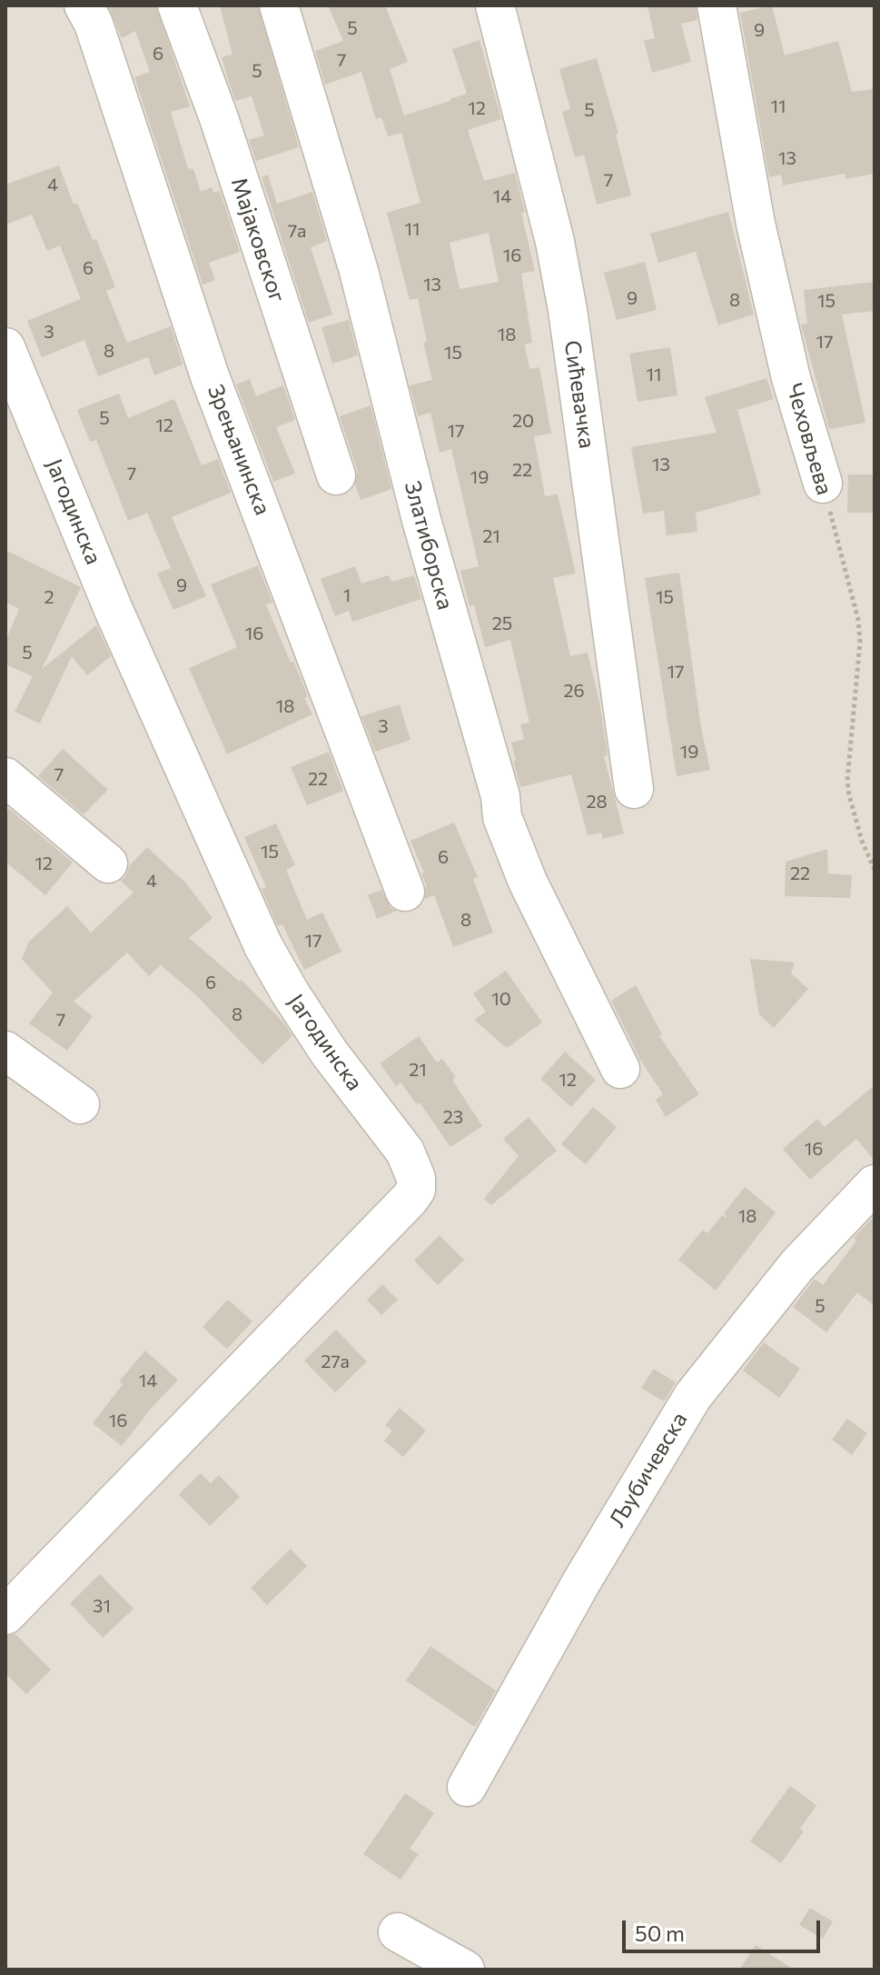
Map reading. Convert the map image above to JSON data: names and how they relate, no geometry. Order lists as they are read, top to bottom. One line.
{"streets":{"street":["Мајаковског","Сићевачка","Чеховљева","Зрењанинска","Јагодинска","Златиборска","Љубичевска"]},"house_numbers":["5","9","6","7","5","11","12","5","13","7","4","14","11","7a","16","6","13","9","8","15","3","18","17","8","15","11","5","20","12","17","13","22","7","19","21","9","1","2","15","25","16","5","17","26","18","3","19","7","22","28","15","6","12","22","4","8","17","6","10","8","7","21","12","23","16","18","5","27a","14","16","31"],"scale_bar":"50 m"}
